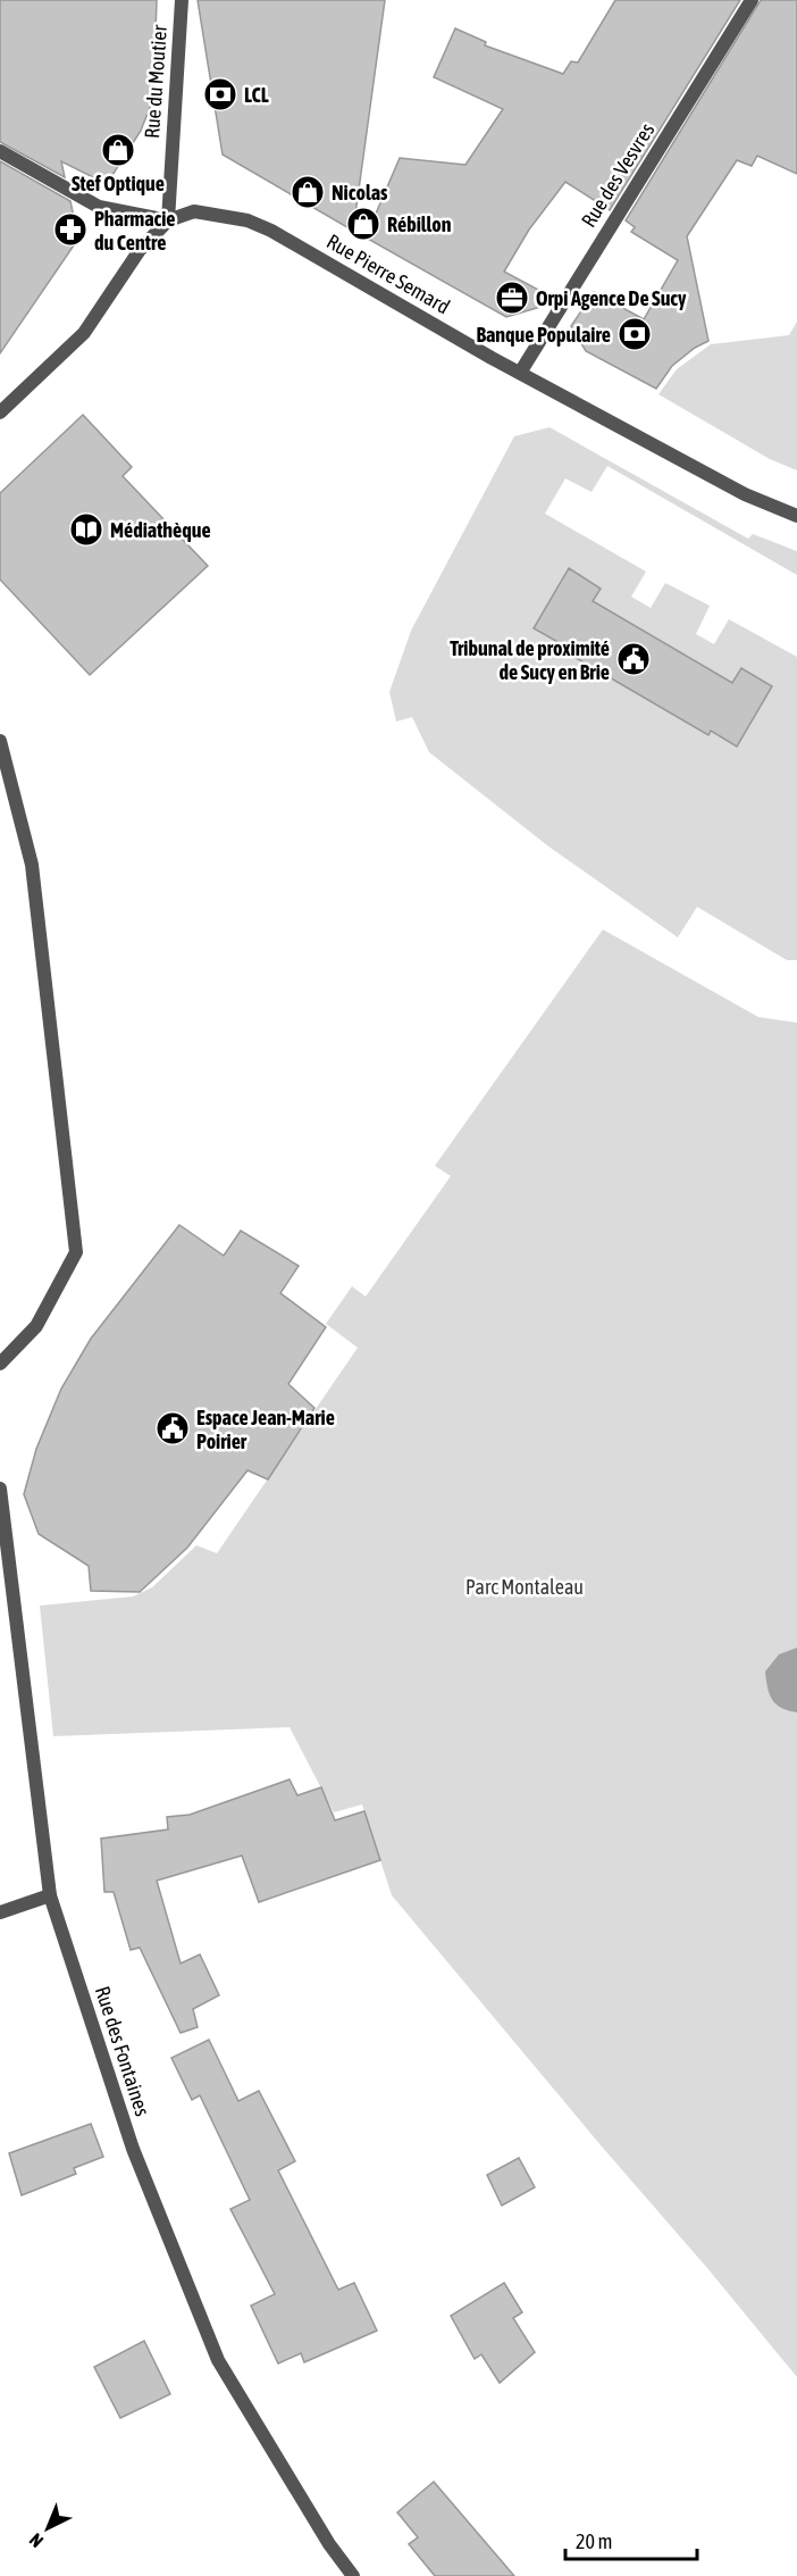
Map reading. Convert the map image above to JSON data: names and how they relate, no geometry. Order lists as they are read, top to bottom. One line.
{"streets":{"street":["Rue du Moutier","Rue des Vesvres","Rue Pierre Semard","Rue des Fontaines"]},"crossings":[["Rue du Moutier","Rue Pierre Semard"],["Rue des Vesvres","Rue Pierre Semard"]],"parks":["Parc Montaleau"],"places":{"bank":["LCL","Banque Populaire"],"shop":["Stef Optique","Nicolas","Rébillon"],"pharmacy":["Pharmacie du Centre"],"office":["Orpi Agence De Sucy"],"library":["Médiathèque"],"public building":["Tribunal de proximité de Sucy en Brie","Espace Jean-Marie Poirier"]},"scale_bar":"20 m","north":"bottom left"}
